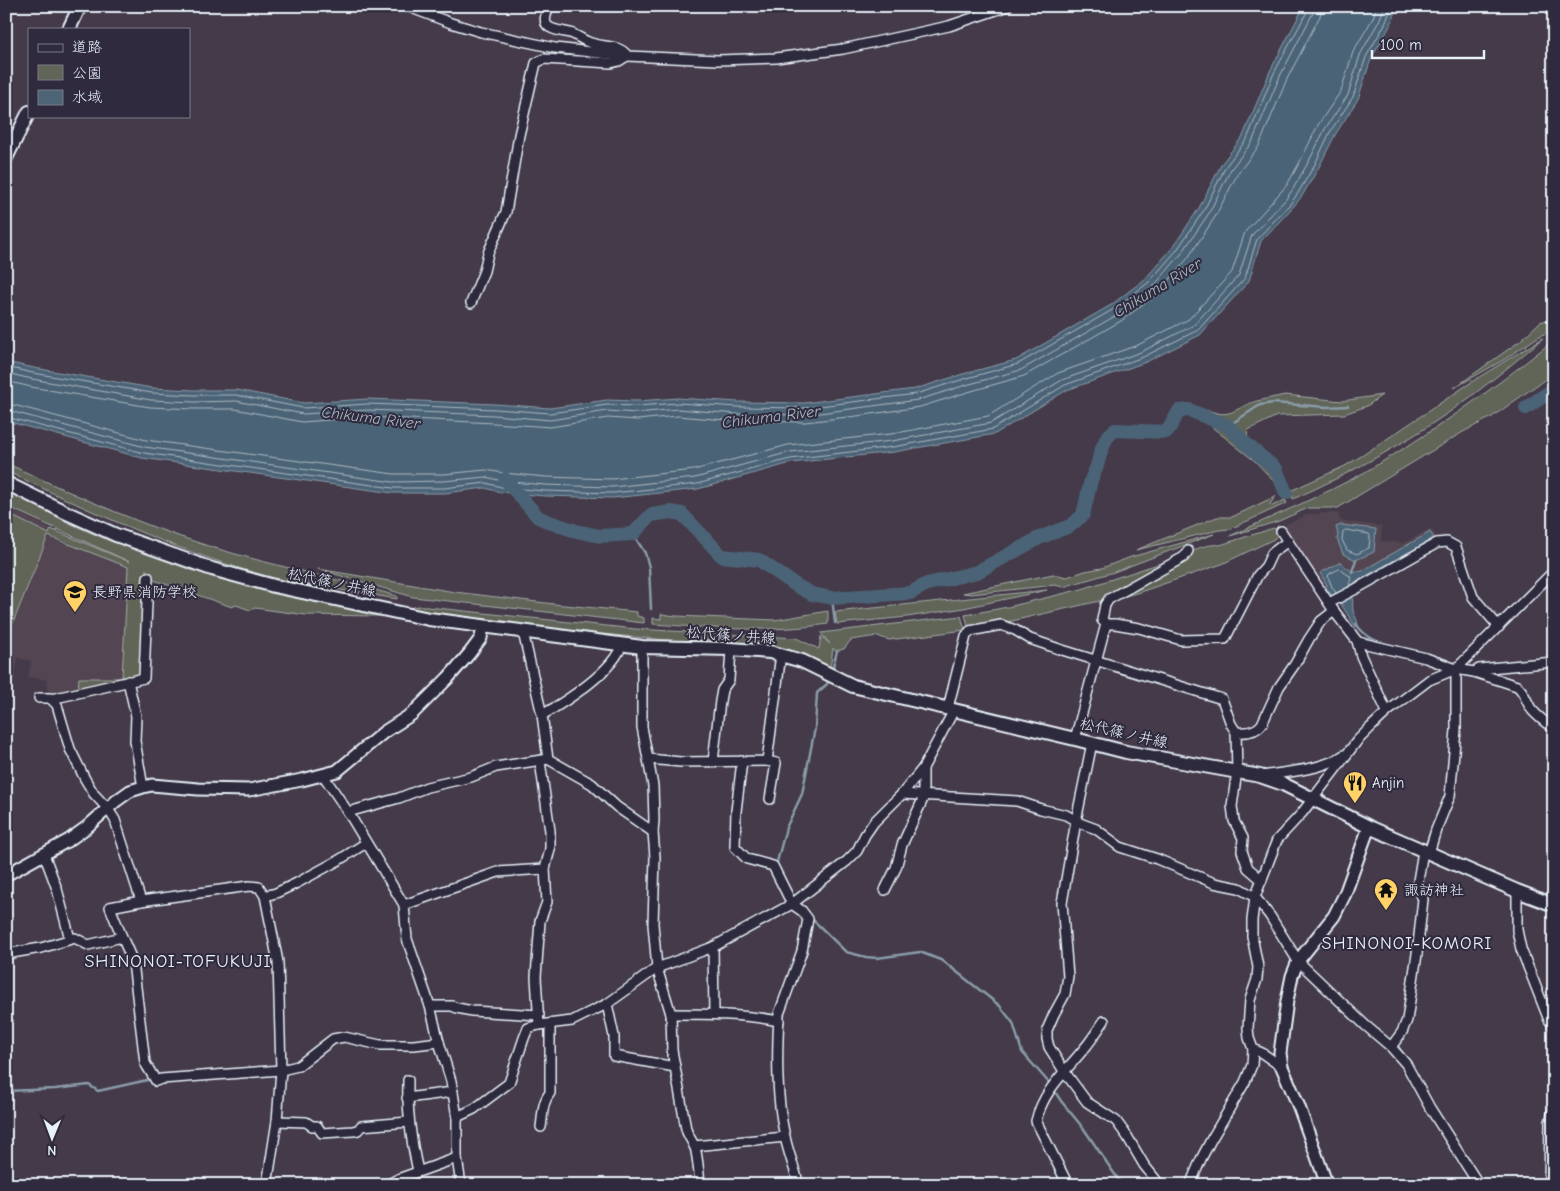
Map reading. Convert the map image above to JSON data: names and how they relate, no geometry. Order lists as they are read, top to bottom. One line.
{"streets":{"main road":["松代篠ノ井線"]},"districts":["SHINONOI-KOMORI","SHINONOI-TOFUKUJI"],"water":["Chikuma River"],"places":{"school or university":["長野県消防学校"],"restaurant":["Anjin"],"temple":["諏訪神社"]},"legend":["道路","公園","水域"],"scale_bar":"100 m","north":"bottom"}
